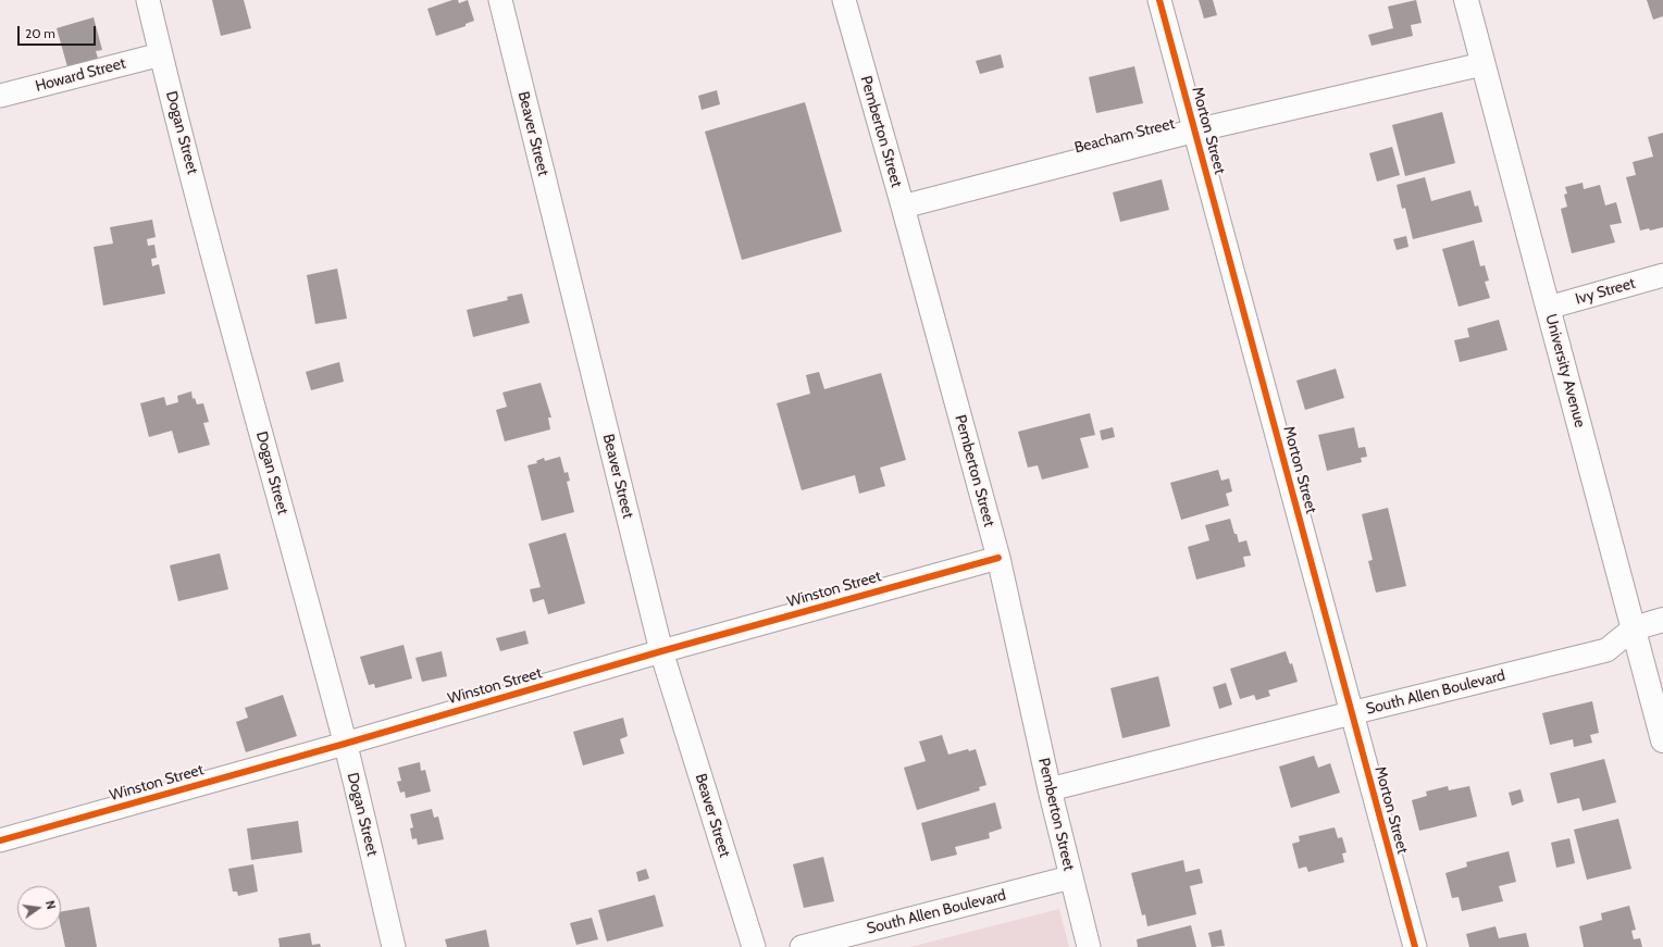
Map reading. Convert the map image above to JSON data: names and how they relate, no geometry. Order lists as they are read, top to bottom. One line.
{"streets":{"street":["Howard Street","Morton Street","Pemberton Street","Dogan Street","Beaver Street","Beacham Street","Ivy Street","University Avenue","Winston Street","South Allen Boulevard"]},"crossings":[["Howard Street","Dogan Street"],["Morton Street","Beacham Street"],["Morton Street","South Allen Boulevard"],["Pemberton Street","Beacham Street"],["Pemberton Street","Winston Street"],["Pemberton Street","South Allen Boulevard"],["Dogan Street","Winston Street"],["Beaver Street","Winston Street"],["Beacham Street","University Avenue"],["Ivy Street","University Avenue"],["University Avenue","South Allen Boulevard"]],"scale_bar":"20 m","north":"right"}
